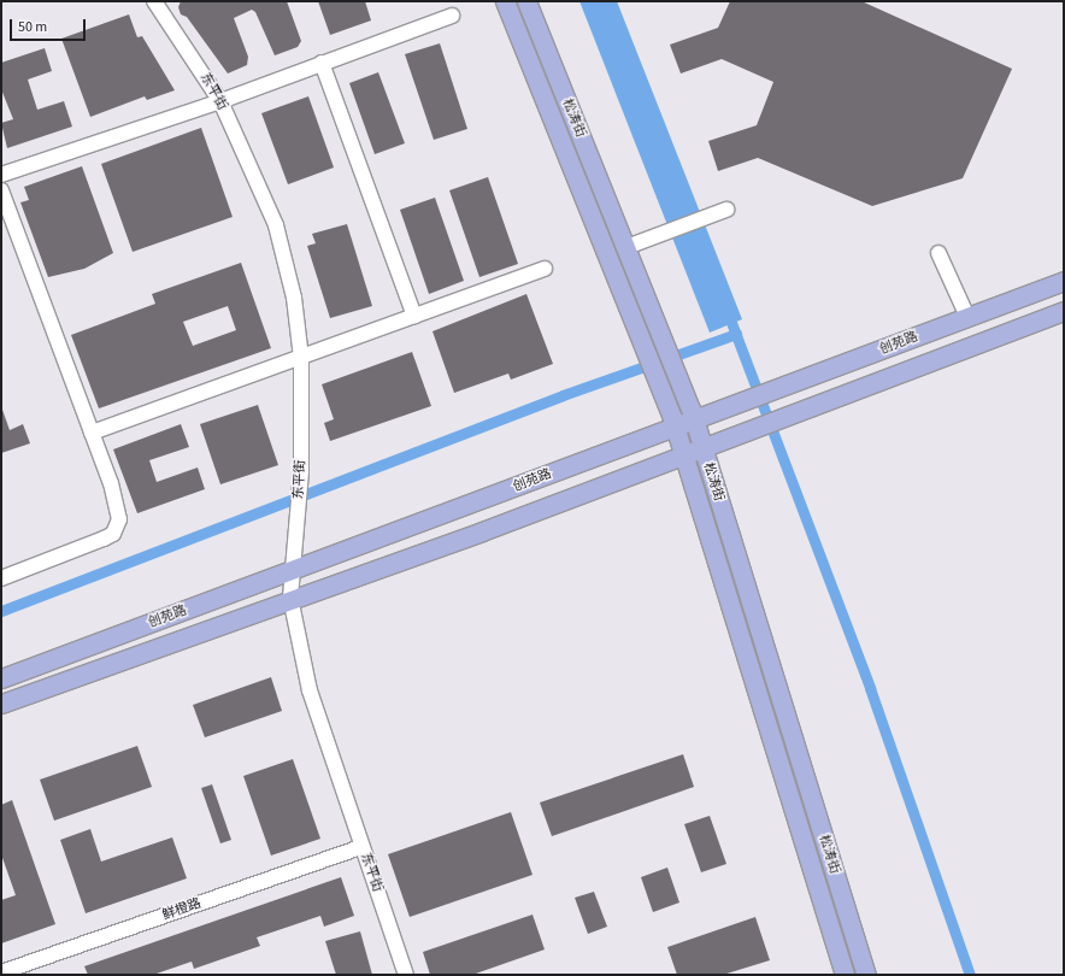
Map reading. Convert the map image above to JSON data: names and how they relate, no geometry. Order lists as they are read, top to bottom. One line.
{"streets":{"main road":["松涛街","创苑路"],"street":["东平街","鲜橙路"]},"crossings":[["东平街","创苑路"],["东平街","鲜橙路"],["松涛街","创苑路"]],"scale_bar":"50 m"}
